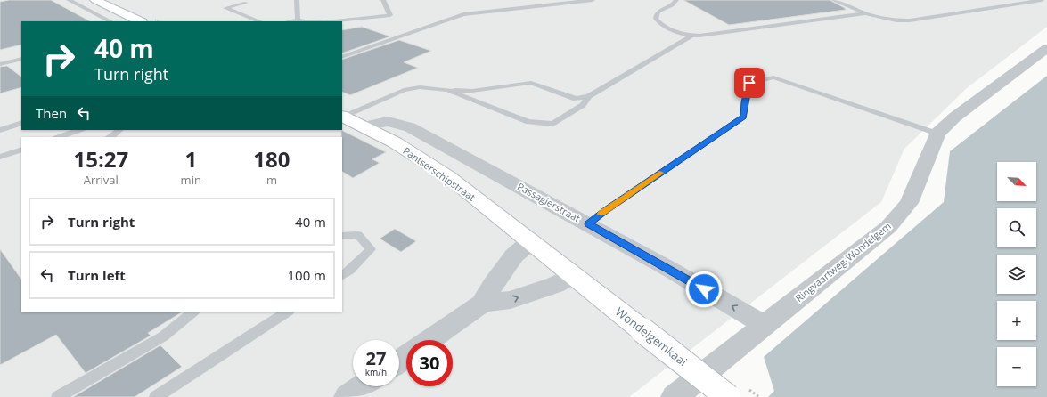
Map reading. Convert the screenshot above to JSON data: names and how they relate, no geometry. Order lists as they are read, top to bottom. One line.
{"streets":{"main road":["Pantserschipstraat","Wondelgemkaai"],"street":["Passagierstraat","Ringvaartweg-Wondelgem"]},"crossings":[["Pantserschipstraat","Passagierstraat"],["Pantserschipstraat","Wondelgemkaai"],["Passagierstraat","Ringvaartweg-Wondelgem"]],"one_way":["Passagierstraat"],"north":"bottom right","page":{"turn":["40 m","Turn right"],"then":"Then","eta":["15:27","Arrival","1","min","180","m"],"map_buttons":["+","−"],"list":[{"name":"Turn right","value":"40 m"},{"name":"Turn left","value":"100 m"}],"speed":"27 km/h","limit":"30"}}
